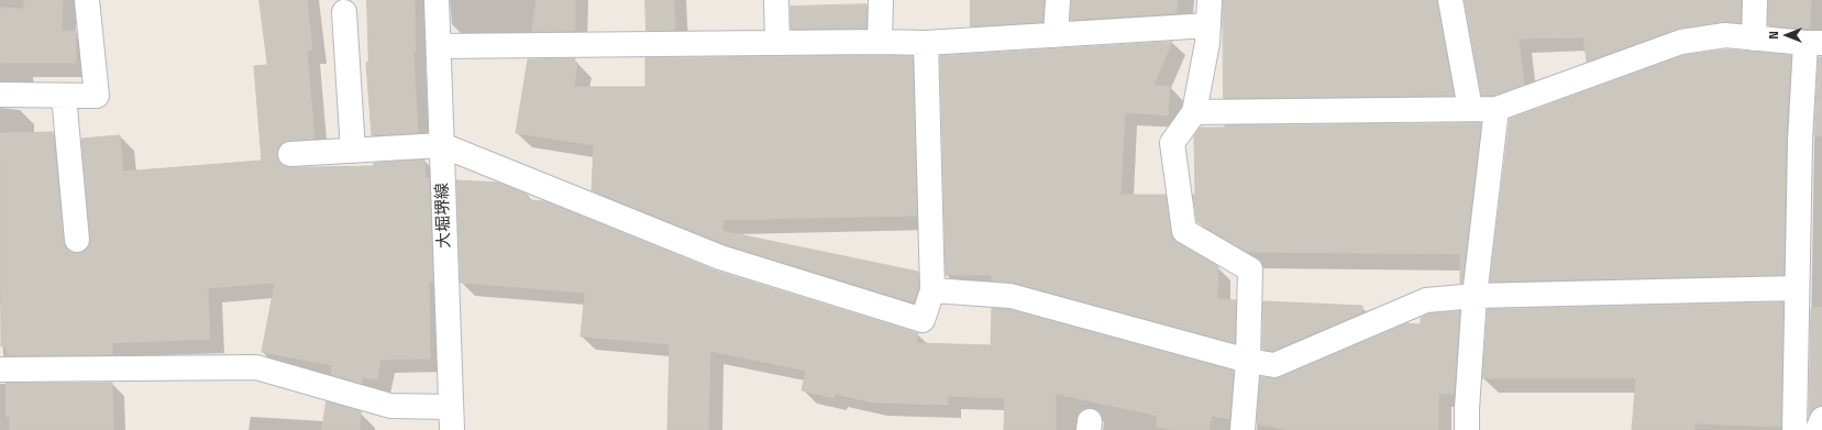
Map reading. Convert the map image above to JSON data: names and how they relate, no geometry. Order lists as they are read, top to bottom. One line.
{"streets":{"street":["大堀堺線"]},"north":"left"}
